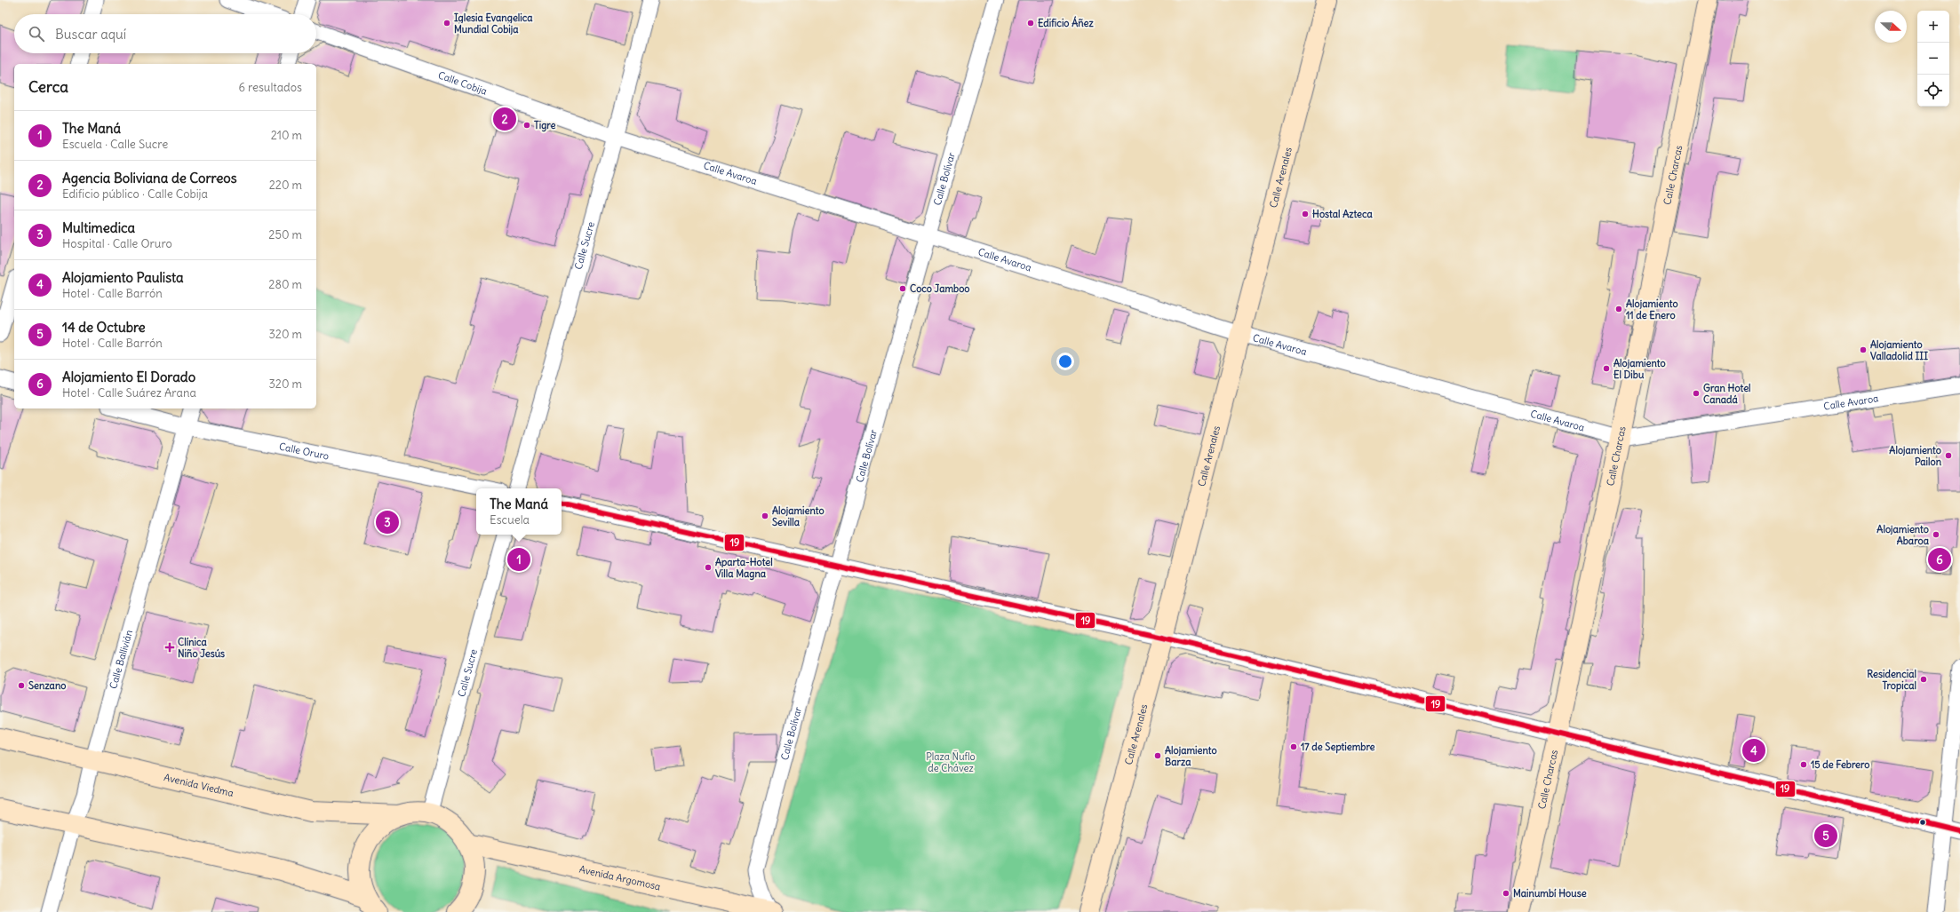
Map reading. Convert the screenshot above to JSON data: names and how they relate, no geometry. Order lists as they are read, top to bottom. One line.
{"streets":{"street":["Calle Cobija","Calle Avaroa","Calle Charcas","Calle Arenales","Calle Bolívar","Calle Sucre","Calle Oruro","Calle Ballivián","Avenida Viedma","Avenida Argomosa"]},"crossings":[["Calle Cobija","Calle Avaroa"],["Calle Cobija","Calle Sucre"],["Calle Avaroa","Calle Charcas"],["Calle Avaroa","Calle Arenales"],["Calle Avaroa","Calle Bolívar"],["Calle Avaroa","Calle Sucre"],["Calle Bolívar","Avenida Argomosa"],["Calle Sucre","Avenida Viedma"],["Calle Oruro","Calle Ballivián"],["Calle Ballivián","Avenida Viedma"]],"parks":["Plaza Ñuflo de Chávez"],"places":{"other":["Iglesia Evangelica Mundial Cobija","Edificio Áñez","Tigre","Hostal Azteca","Coco Jamboo","Alojamiento 11 de Enero","Alojamiento Valladolid III","Alojamiento El Dibu","Gran Hotel Canadá","Alojamiento Pailon","Alojamiento Sevilla","Alojamiento Abaroa","Aparta-Hotel Villa Magna","Residencial Tropical","Senzano","17 de Septiembre","Alojamiento Barza","15 de Febrero","Mainumbí House"],"health":["Clínica Niño Jesús"]},"lines":["transit line 19"],"north":"right","page":{"map_buttons":["+","−"],"search":"Buscar aquí","heading":["Cerca","6 resultados"],"pins":["2","3","1","6","4","5"],"list":[{"mark":"1","name":"The Maná","note":"Escuela · Calle Sucre","value":"210 m"},{"mark":"2","name":"Agencia Boliviana de Correos","note":"Edificio público · Calle Cobija","value":"220 m"},{"mark":"3","name":"Multimedica","note":"Hospital · Calle Oruro","value":"250 m"},{"mark":"4","name":"Alojamiento Paulista","note":"Hotel · Calle Barrón","value":"280 m"},{"mark":"5","name":"14 de Octubre","note":"Hotel · Calle Barrón","value":"320 m"},{"mark":"6","name":"Alojamiento El Dorado","note":"Hotel · Calle Suárez Arana","value":"320 m"}],"popup":["The Maná","Escuela"]}}
